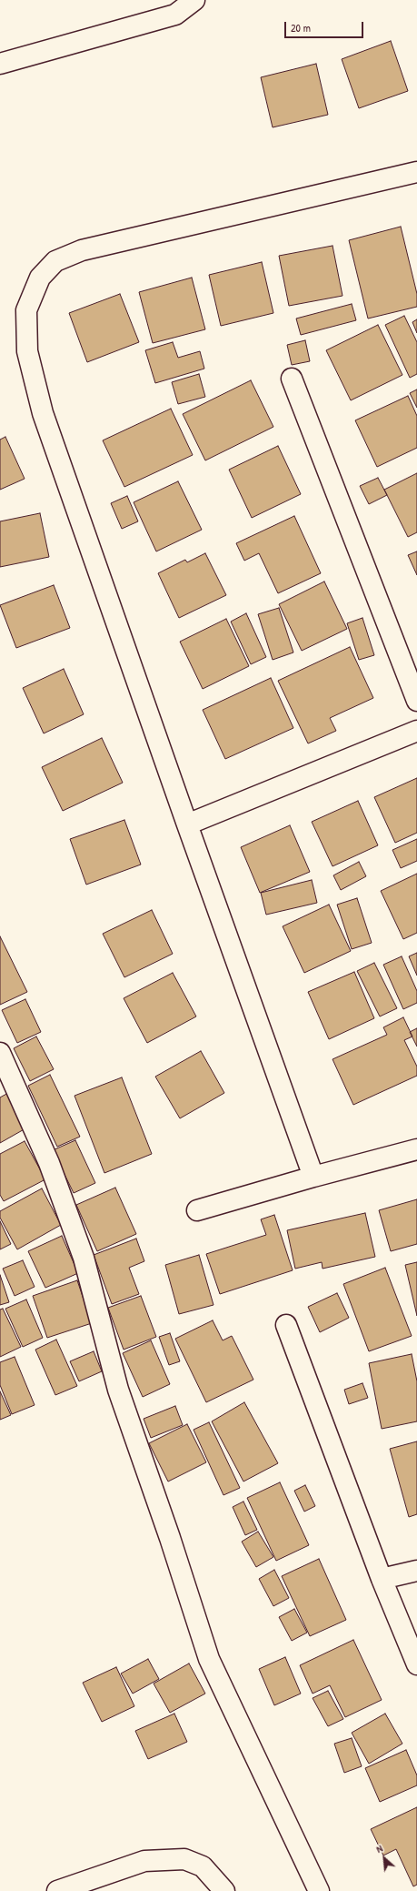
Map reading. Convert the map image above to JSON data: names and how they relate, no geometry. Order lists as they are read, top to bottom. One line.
{"scale_bar":"20 m","north":"top left"}
